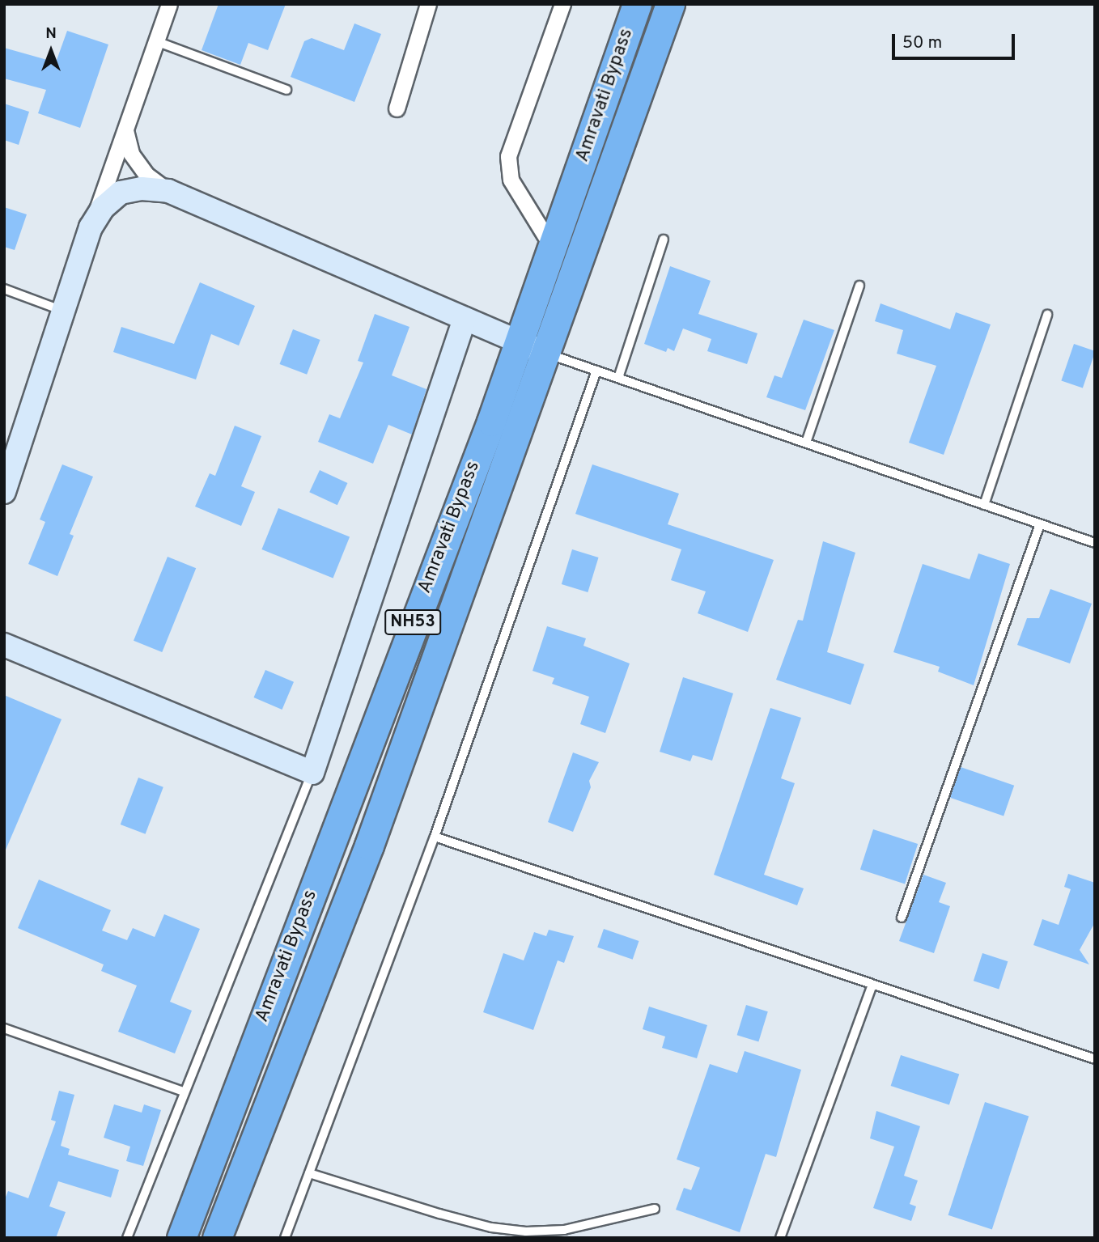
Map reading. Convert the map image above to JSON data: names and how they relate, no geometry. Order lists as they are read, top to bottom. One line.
{"streets":{"highway":["Amravati Bypass","NH53"]},"scale_bar":"50 m","north":"top"}
